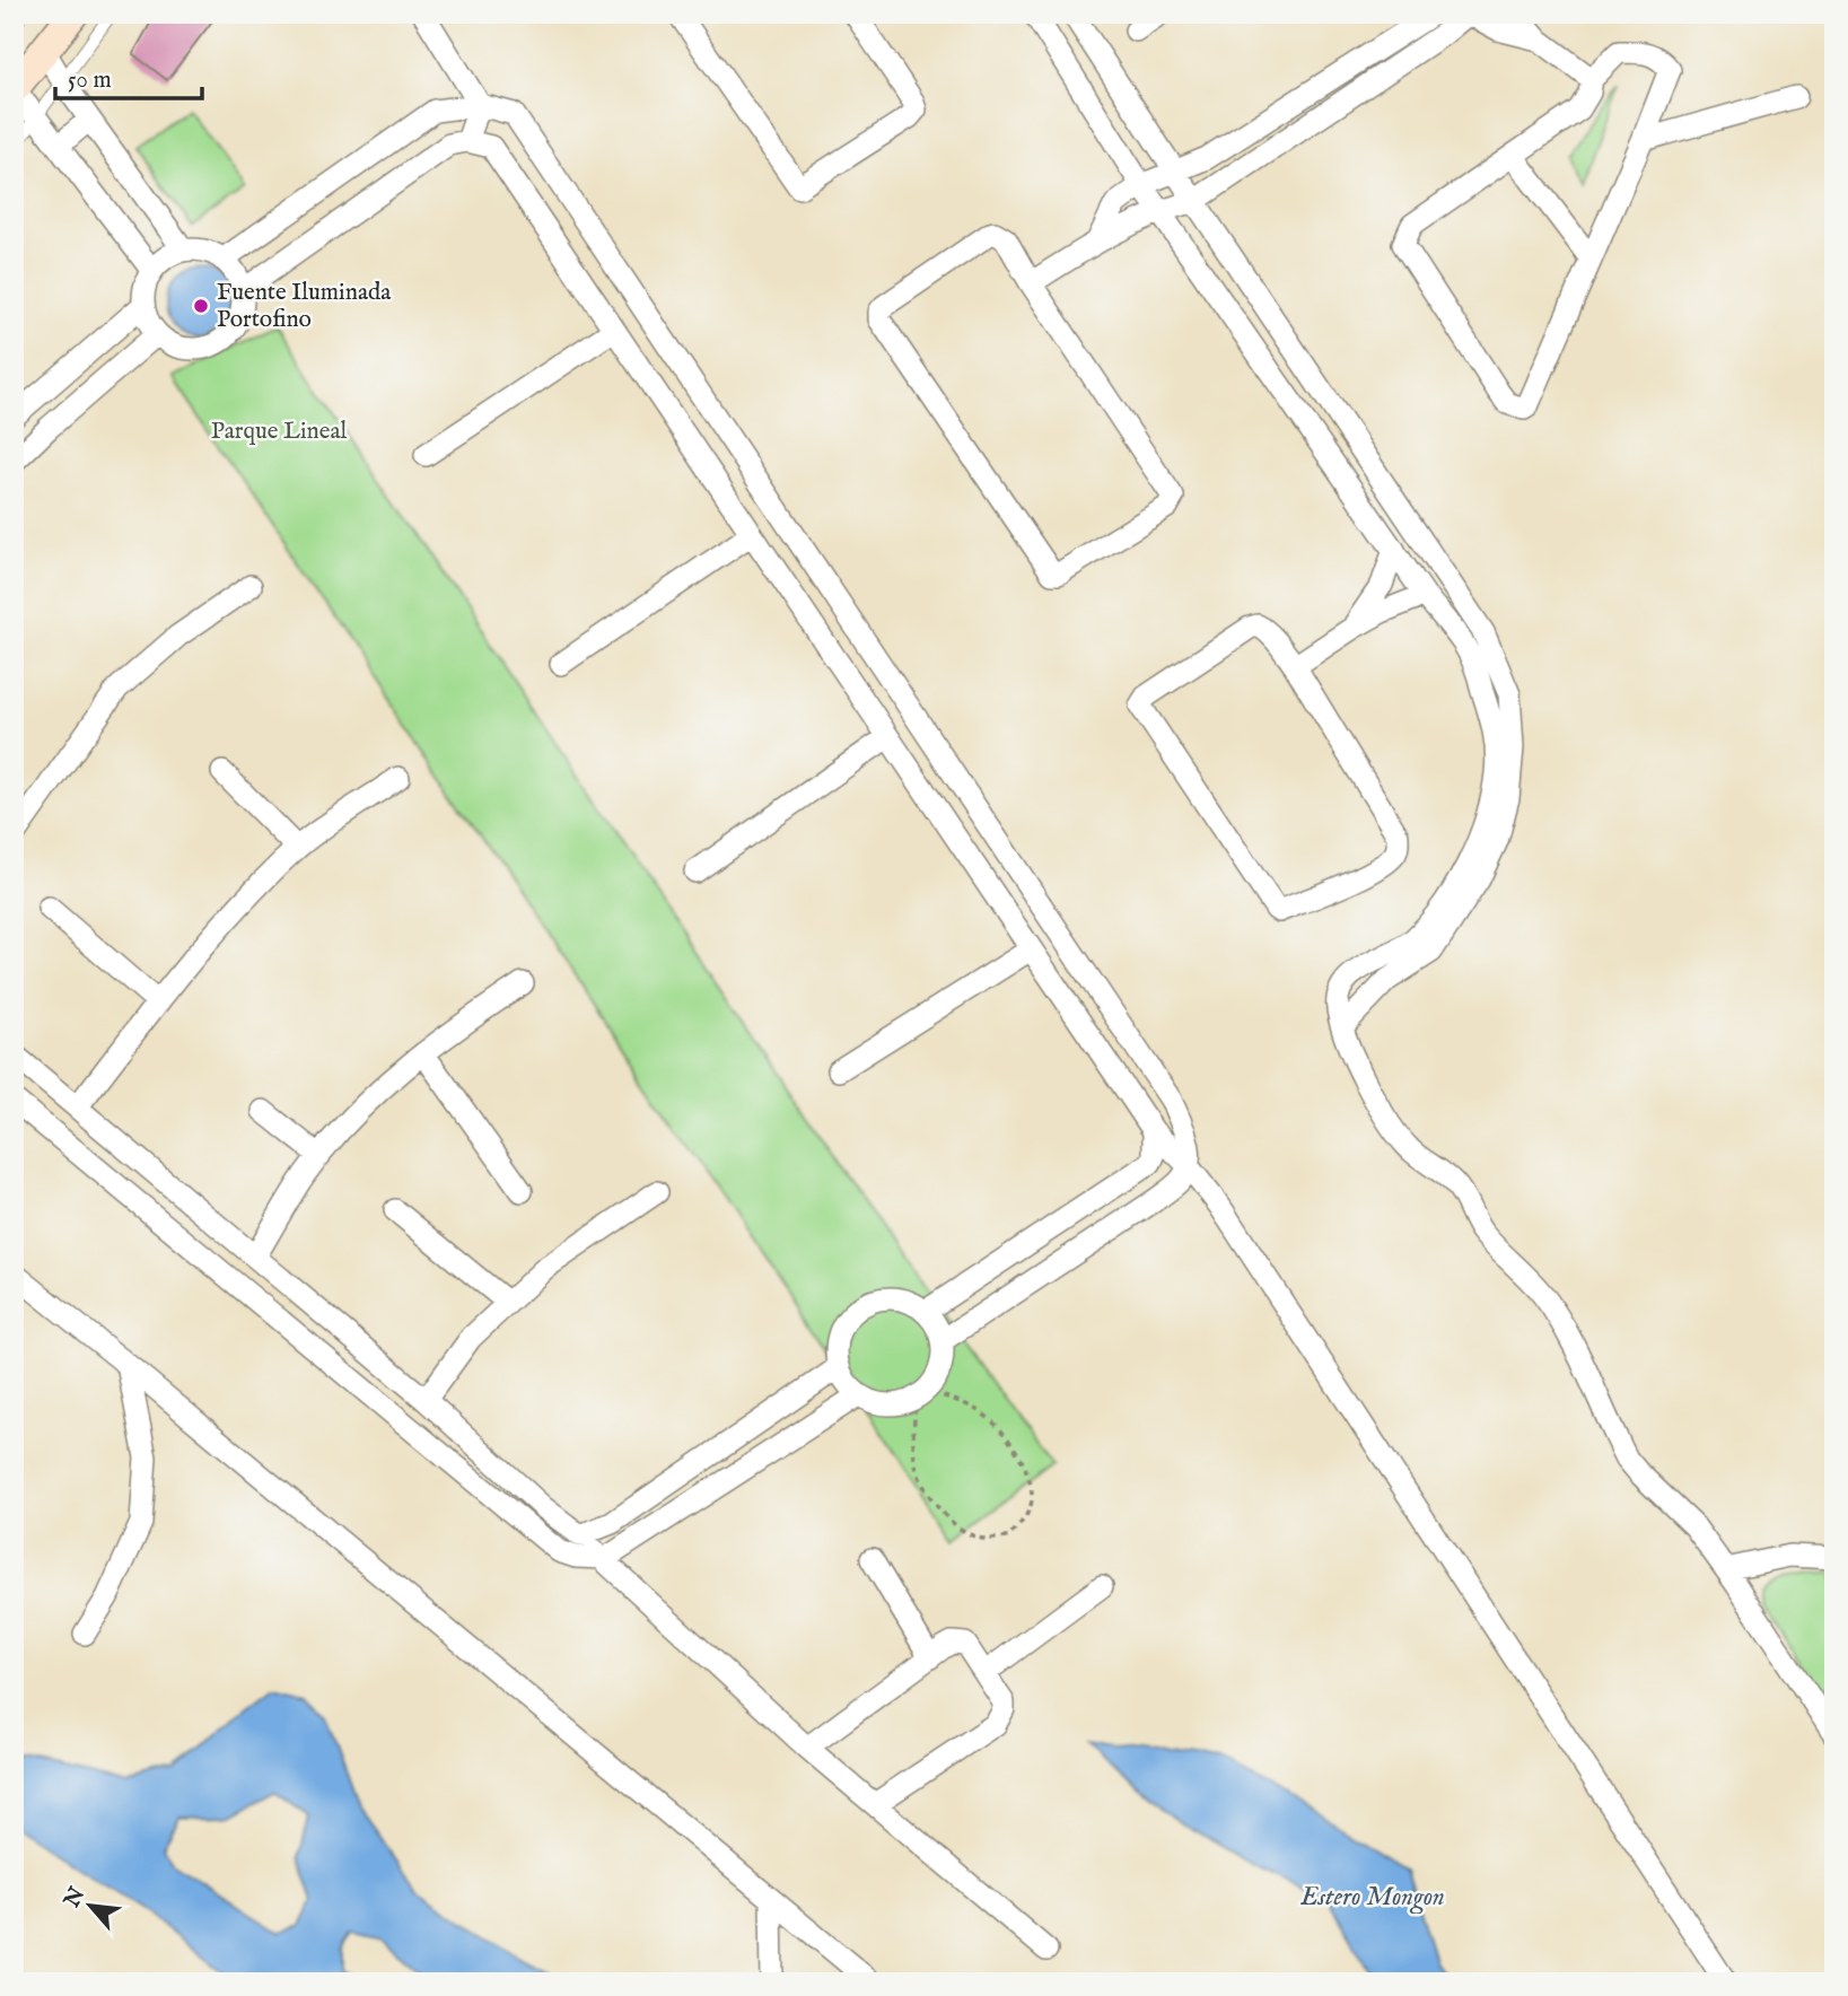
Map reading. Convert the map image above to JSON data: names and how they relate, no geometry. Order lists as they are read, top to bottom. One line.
{"water":["Estero Mongon"],"parks":["Parque Lineal"],"places":["Fuente Iluminada Portofino"],"scale_bar":"50 m","north":"top left"}
